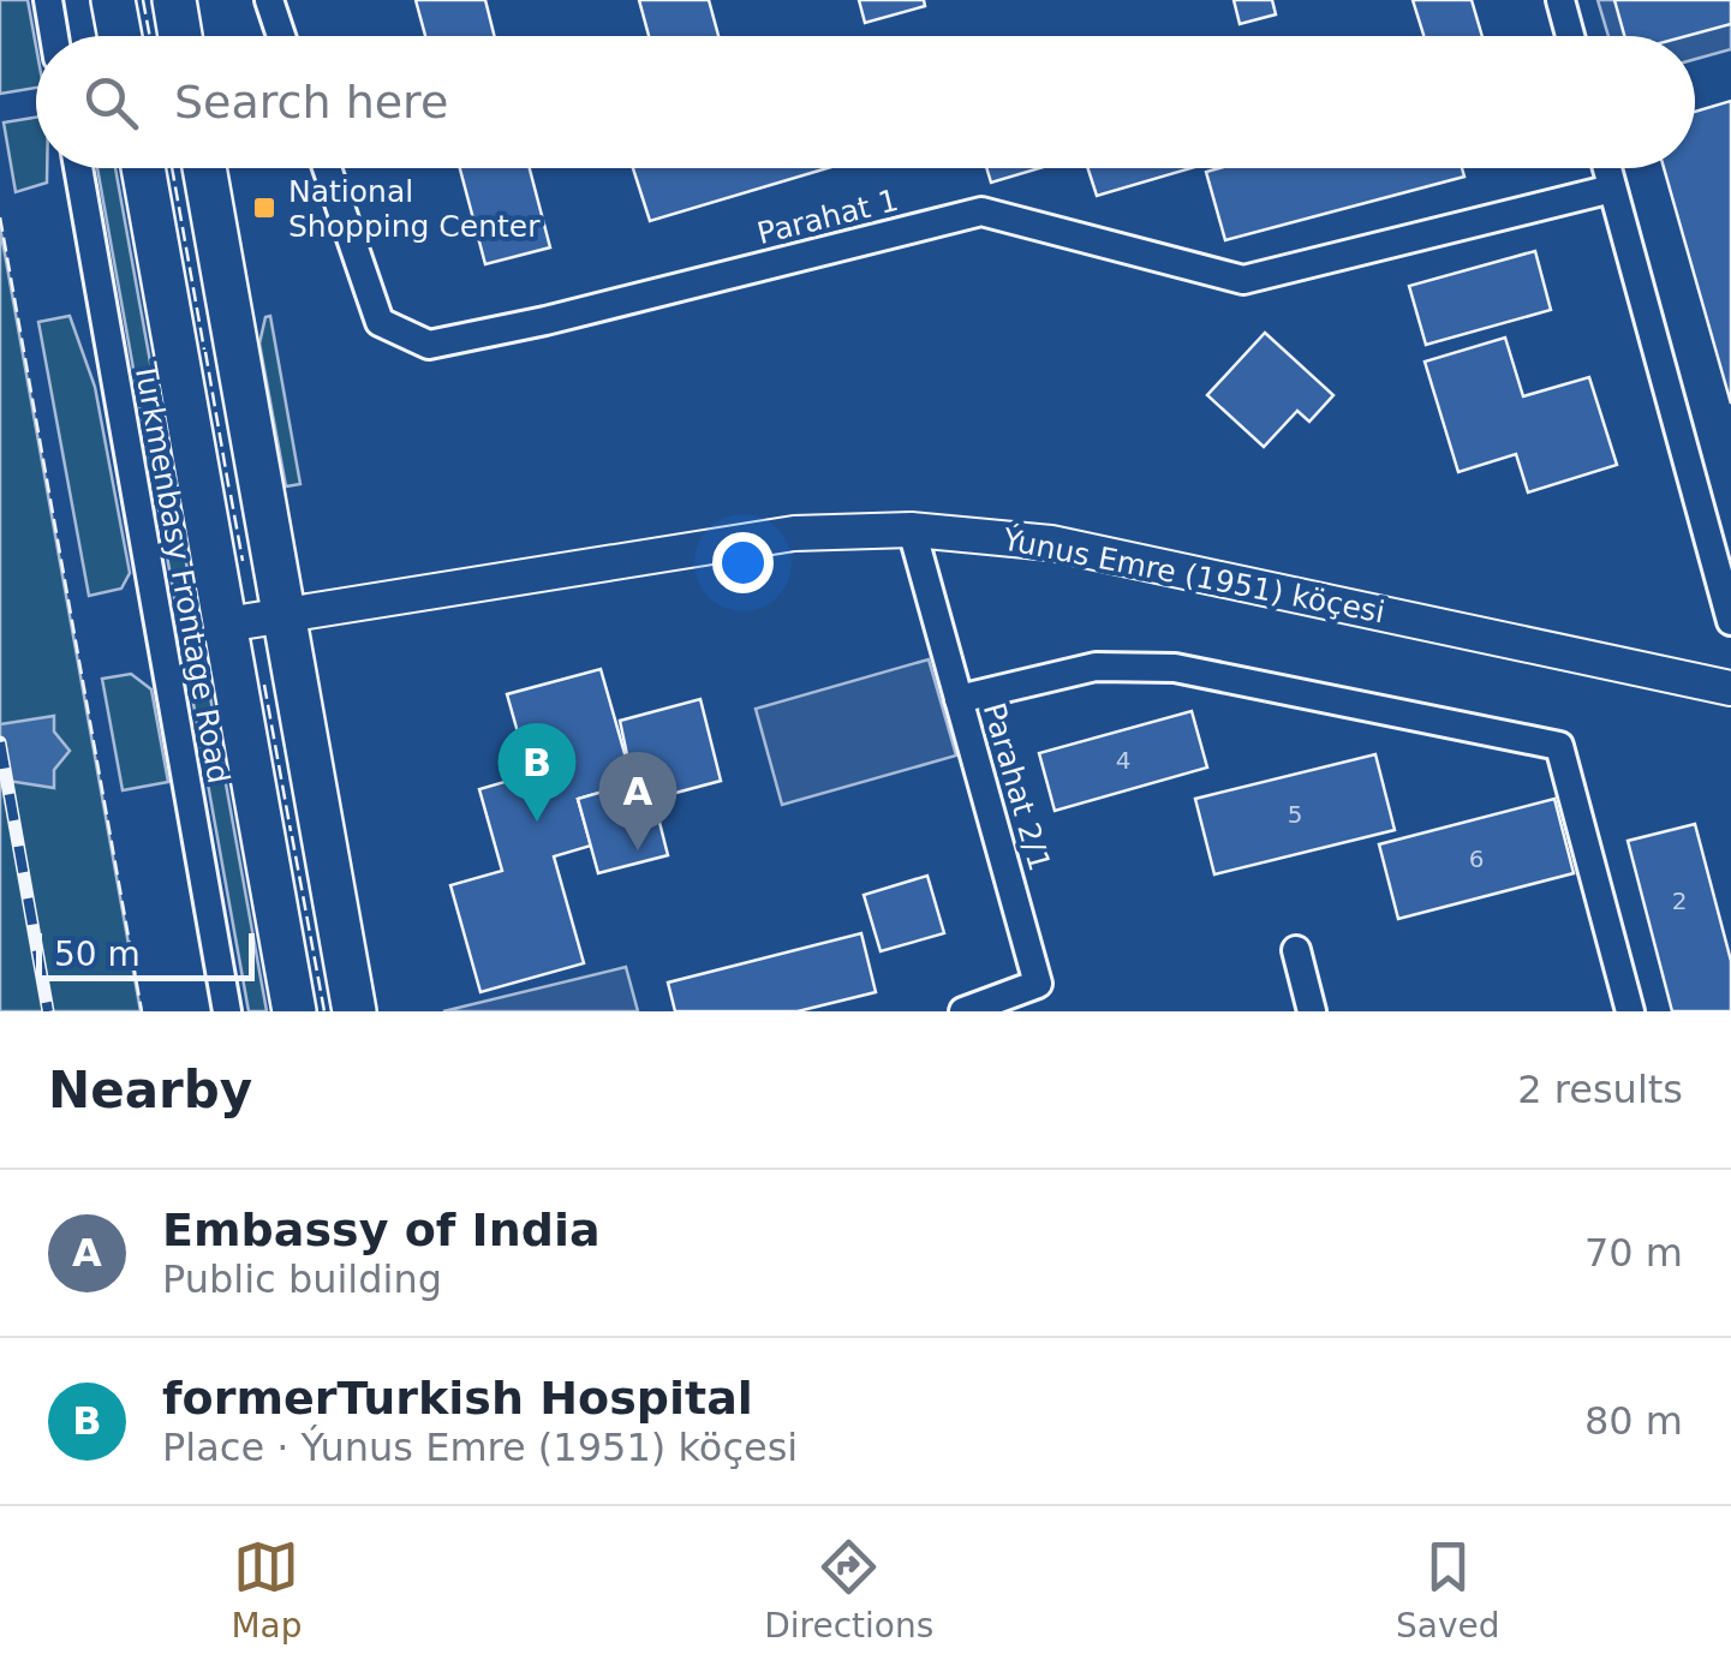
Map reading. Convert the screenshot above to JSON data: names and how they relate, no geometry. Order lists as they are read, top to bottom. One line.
{"streets":{"street":["Parahat 1","Turkmenbasy Frontage Road","Ýunus Emre (1951) köçesi","Parahat 2/1"]},"crossings":[["Ýunus Emre (1951) köçesi","Parahat 2/1"]],"places":{"transit":["National Shopping Center"]},"house_numbers":["4","5","6","2"],"scale_bar":"50 m","page":{"search":"Search here","pins":["B","A"],"scale":"50 m","heading":["Nearby","2 results"],"list":[{"mark":"A","name":"Embassy of India","note":"Public building","value":"70 m"},{"mark":"B","name":"formerTurkish Hospital","note":"Place · Ýunus Emre (1951) köçesi","value":"80 m"}],"nav":["Map","Directions","Saved"]}}
